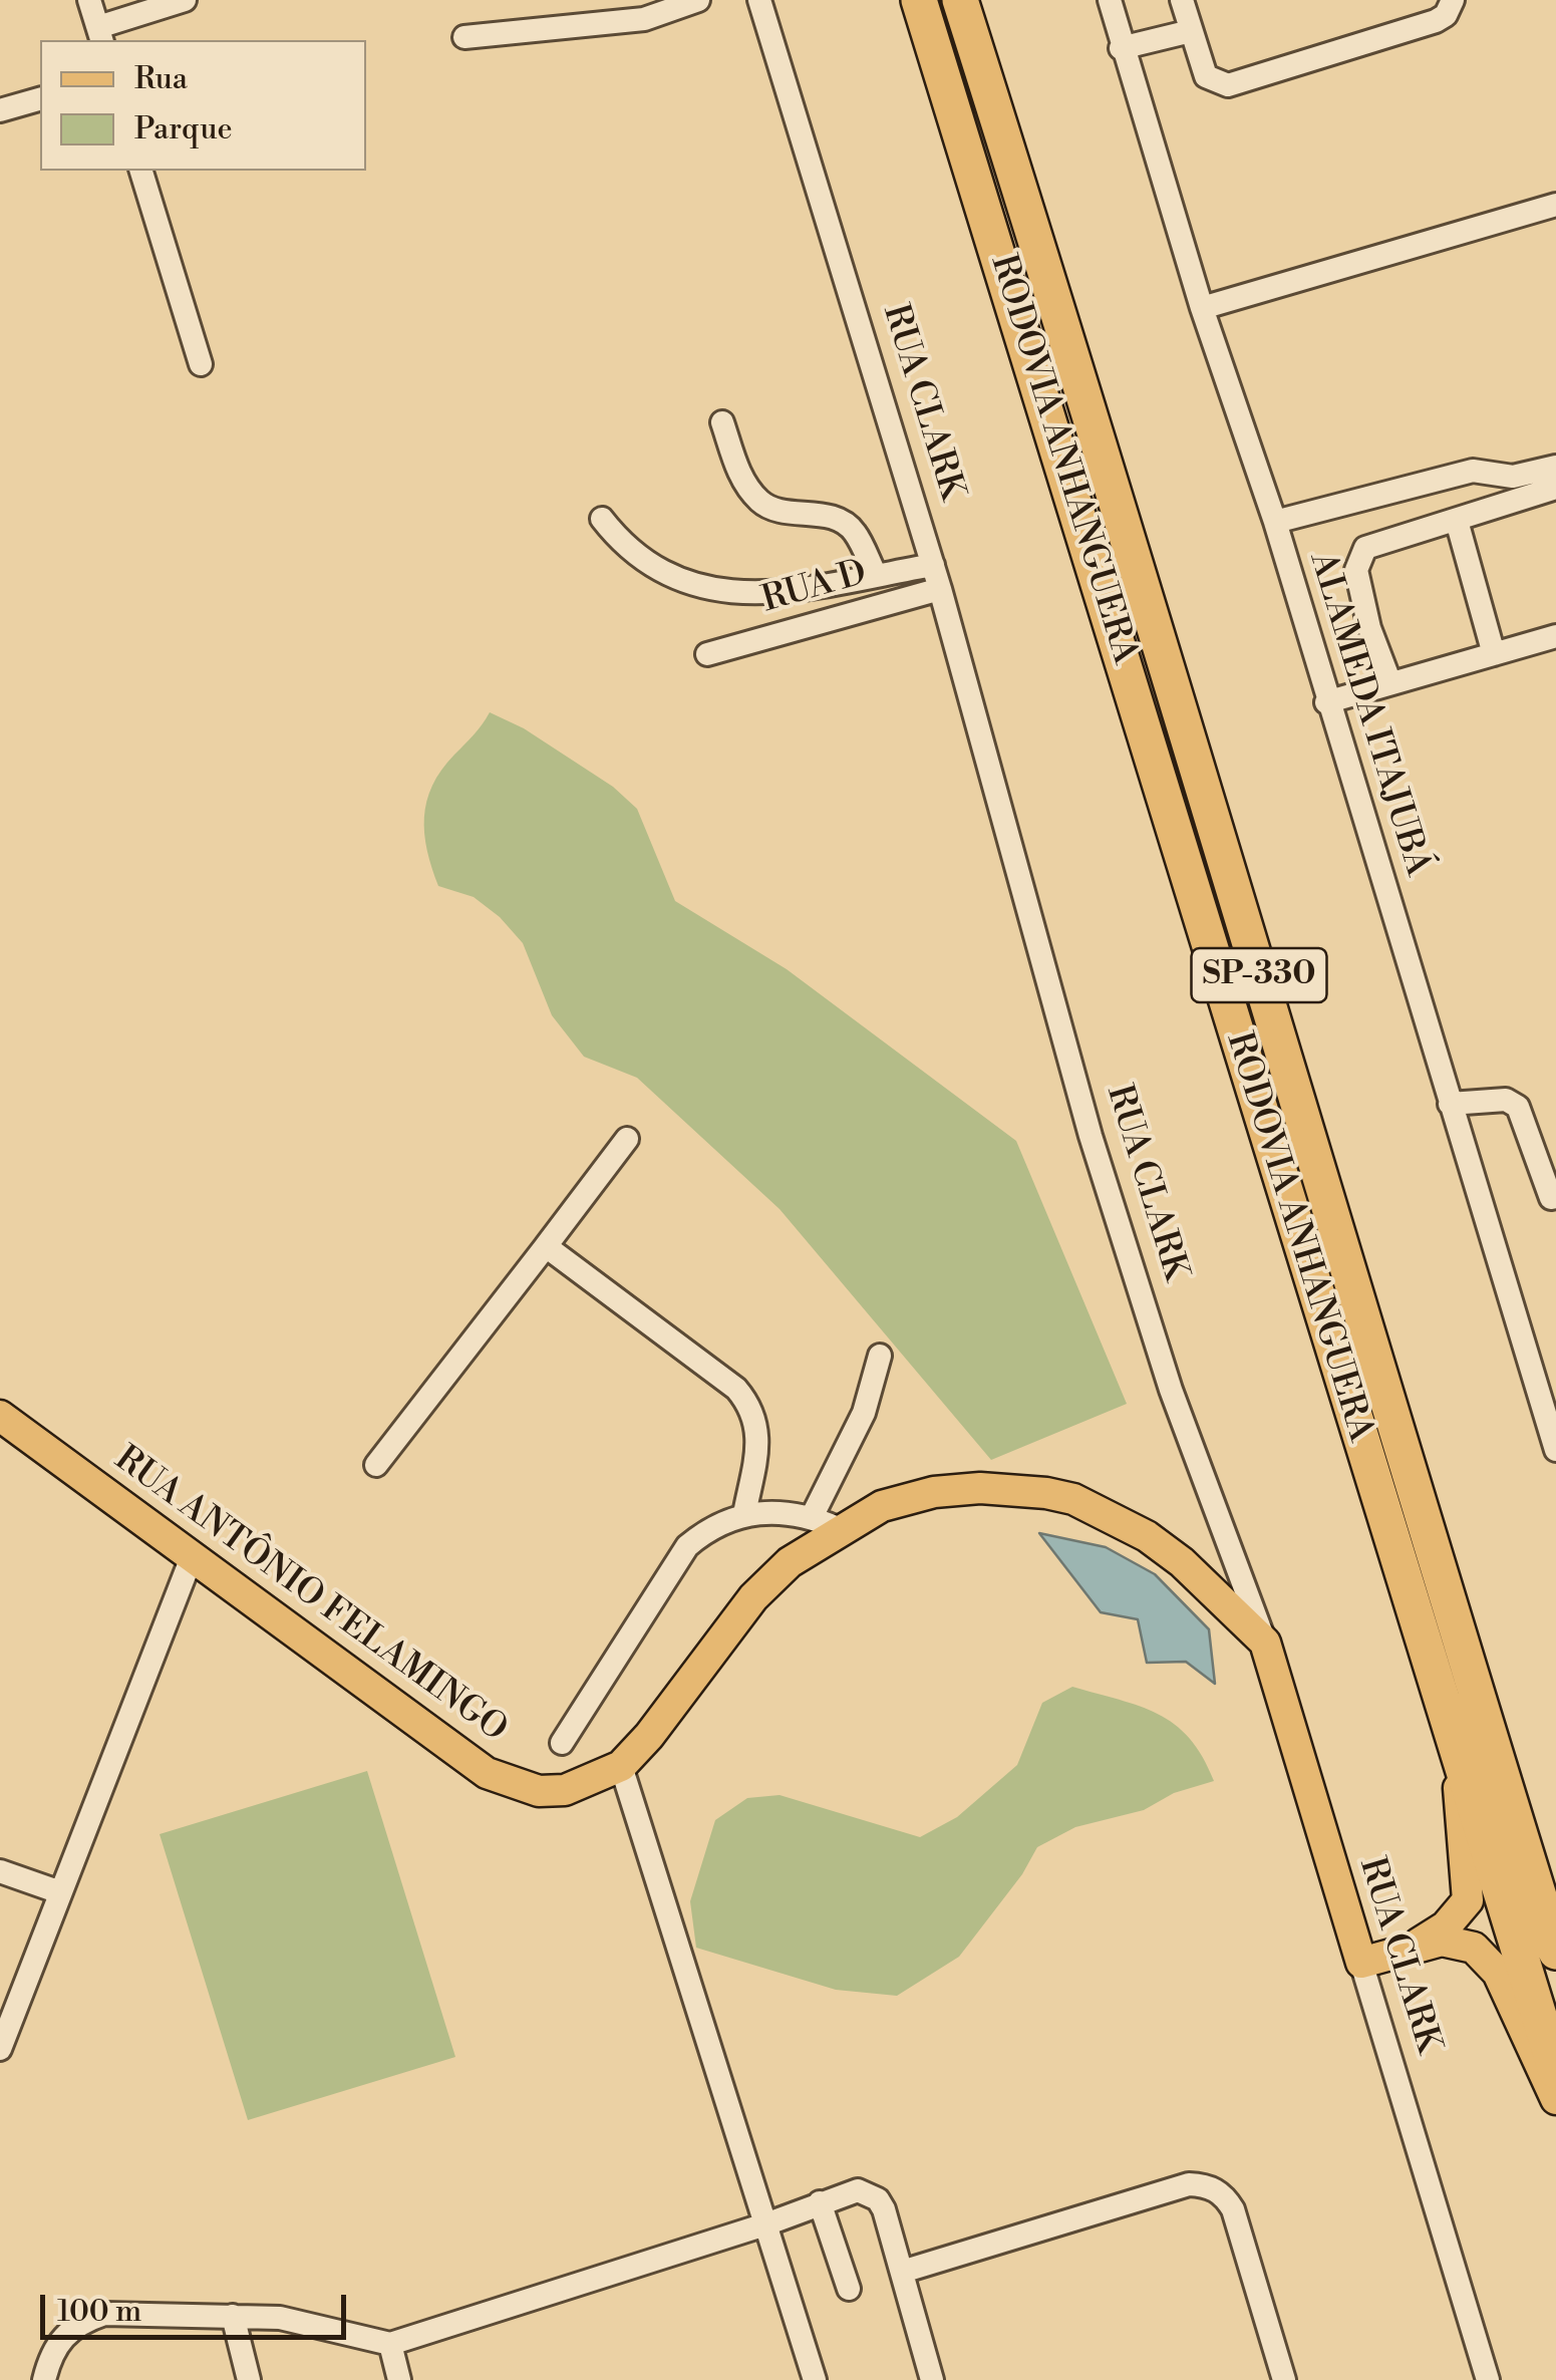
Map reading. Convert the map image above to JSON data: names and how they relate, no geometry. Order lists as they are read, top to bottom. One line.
{"streets":{"highway":["RODOVIA ANHANGUERA","SP-330"],"main road":["RUA CLARK","RUA ANTÔNIO FELAMINGO"],"street":["RUA D","ALAMEDA ITAJUBÁ"]},"crossings":[["RUA CLARK","RUA D"],["RUA CLARK","RUA ANTÔNIO FELAMINGO"]],"legend":["Rua","Parque"],"scale_bar":"100 m"}
